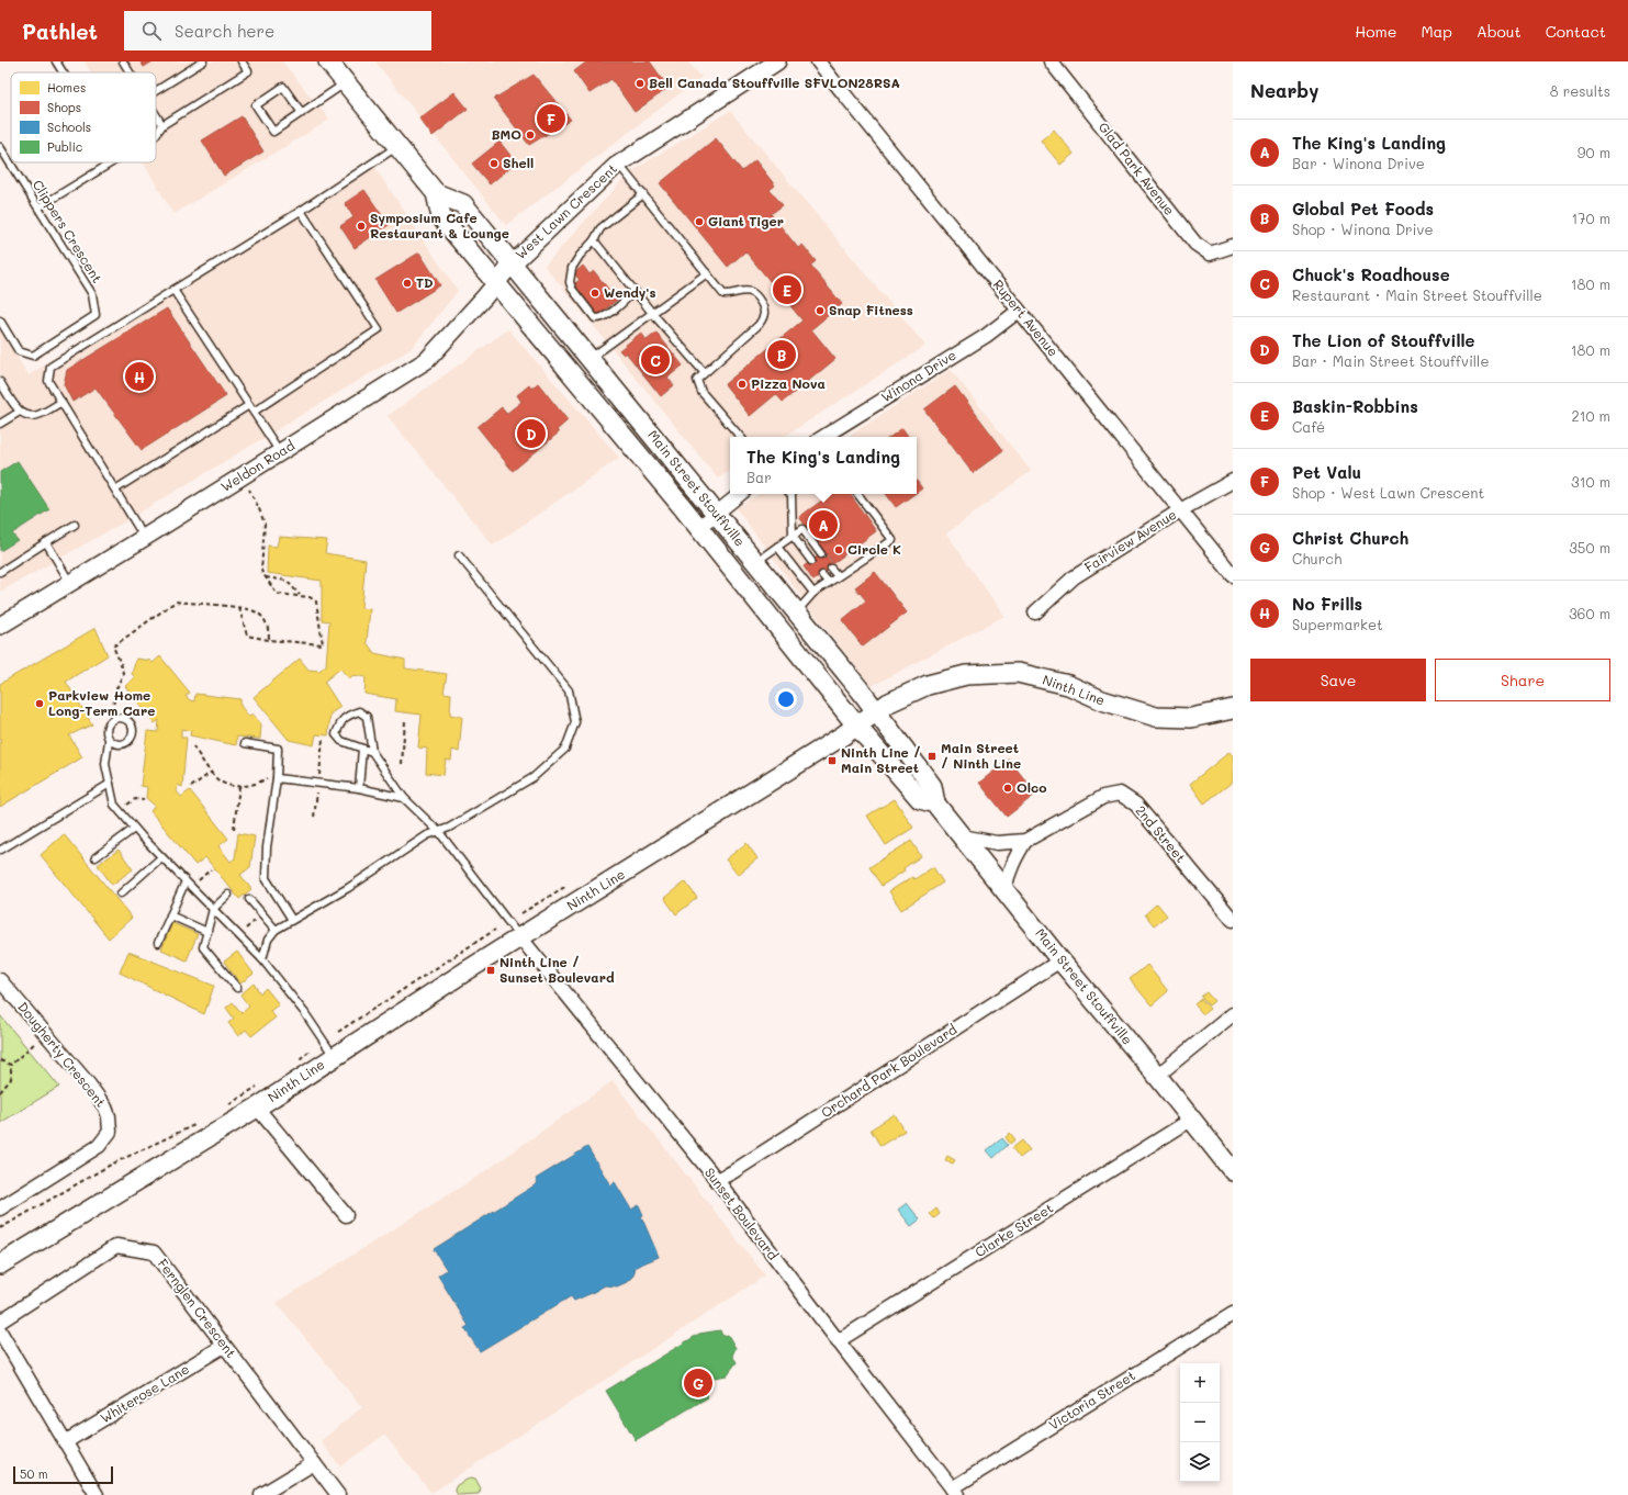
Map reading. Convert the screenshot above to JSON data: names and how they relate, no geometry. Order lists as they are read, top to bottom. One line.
{"streets":{"main road":["Main Street Stouffville","Ninth Line"],"street":["Glad Park Avenue","West Lawn Crescent","Rupert Avenue","Winona Drive","Weldon Road","Fairview Avenue","2nd Street","Dougherty Crescent","Orchard Park Boulevard","Sunset Boulevard","Clarke Street","Fernglen Crescent","Whiterose Lane","Victoria Street"],"lane":["Clippers Crescent"]},"crossings":[["West Lawn Crescent","Weldon Road"],["West Lawn Crescent","Main Street Stouffville"],["Rupert Avenue","Winona Drive"],["Rupert Avenue","Fairview Avenue"],["Weldon Road","Main Street Stouffville"],["Main Street Stouffville","Ninth Line"],["Main Street Stouffville","2nd Street"],["Main Street Stouffville","Orchard Park Boulevard"],["Main Street Stouffville","Clarke Street"],["Ninth Line","Sunset Boulevard"],["Orchard Park Boulevard","Sunset Boulevard"],["Sunset Boulevard","Clarke Street"],["Sunset Boulevard","Victoria Street"],["Fernglen Crescent","Whiterose Lane"]],"places":{"other":["Bell Canada Stouffville SFVLON28RSA","BMO","Shell","Giant Tiger","Symposium Cafe Restaurant & Lounge","TD","Wendy's","Snap Fitness","Pizza Nova","Circle K","Parkview Home Long-Term Care","Olco"],"transit":["Main Street / Ninth Line","Ninth Line / Main Street","Ninth Line / Sunset Boulevard"]},"legend":["Homes","Shops","Schools","Public"],"scale_bar":"50 m","page":{"header":"Pathlet","search":"Search here","nav":["Home","Map","About","Contact"],"heading":["Nearby","8 results"],"pins":["F","E","B","C","H","D","A","G"],"list":[{"mark":"A","name":"The King's Landing","note":"Bar · Winona Drive","value":"90 m"},{"mark":"B","name":"Global Pet Foods","note":"Shop · Winona Drive","value":"170 m"},{"mark":"C","name":"Chuck's Roadhouse","note":"Restaurant · Main Street Stouffville","value":"180 m"},{"mark":"D","name":"The Lion of Stouffville","note":"Bar · Main Street Stouffville","value":"180 m"},{"mark":"E","name":"Baskin-Robbins","note":"Café","value":"210 m"},{"mark":"F","name":"Pet Valu","note":"Shop · West Lawn Crescent","value":"310 m"},{"mark":"G","name":"Christ Church","note":"Church","value":"350 m"},{"mark":"H","name":"No Frills","note":"Supermarket","value":"360 m"}],"popup":["The King's Landing","Bar"],"buttons":["Save","Share"],"map_buttons":["+","−"],"scale":"50 m"}}
